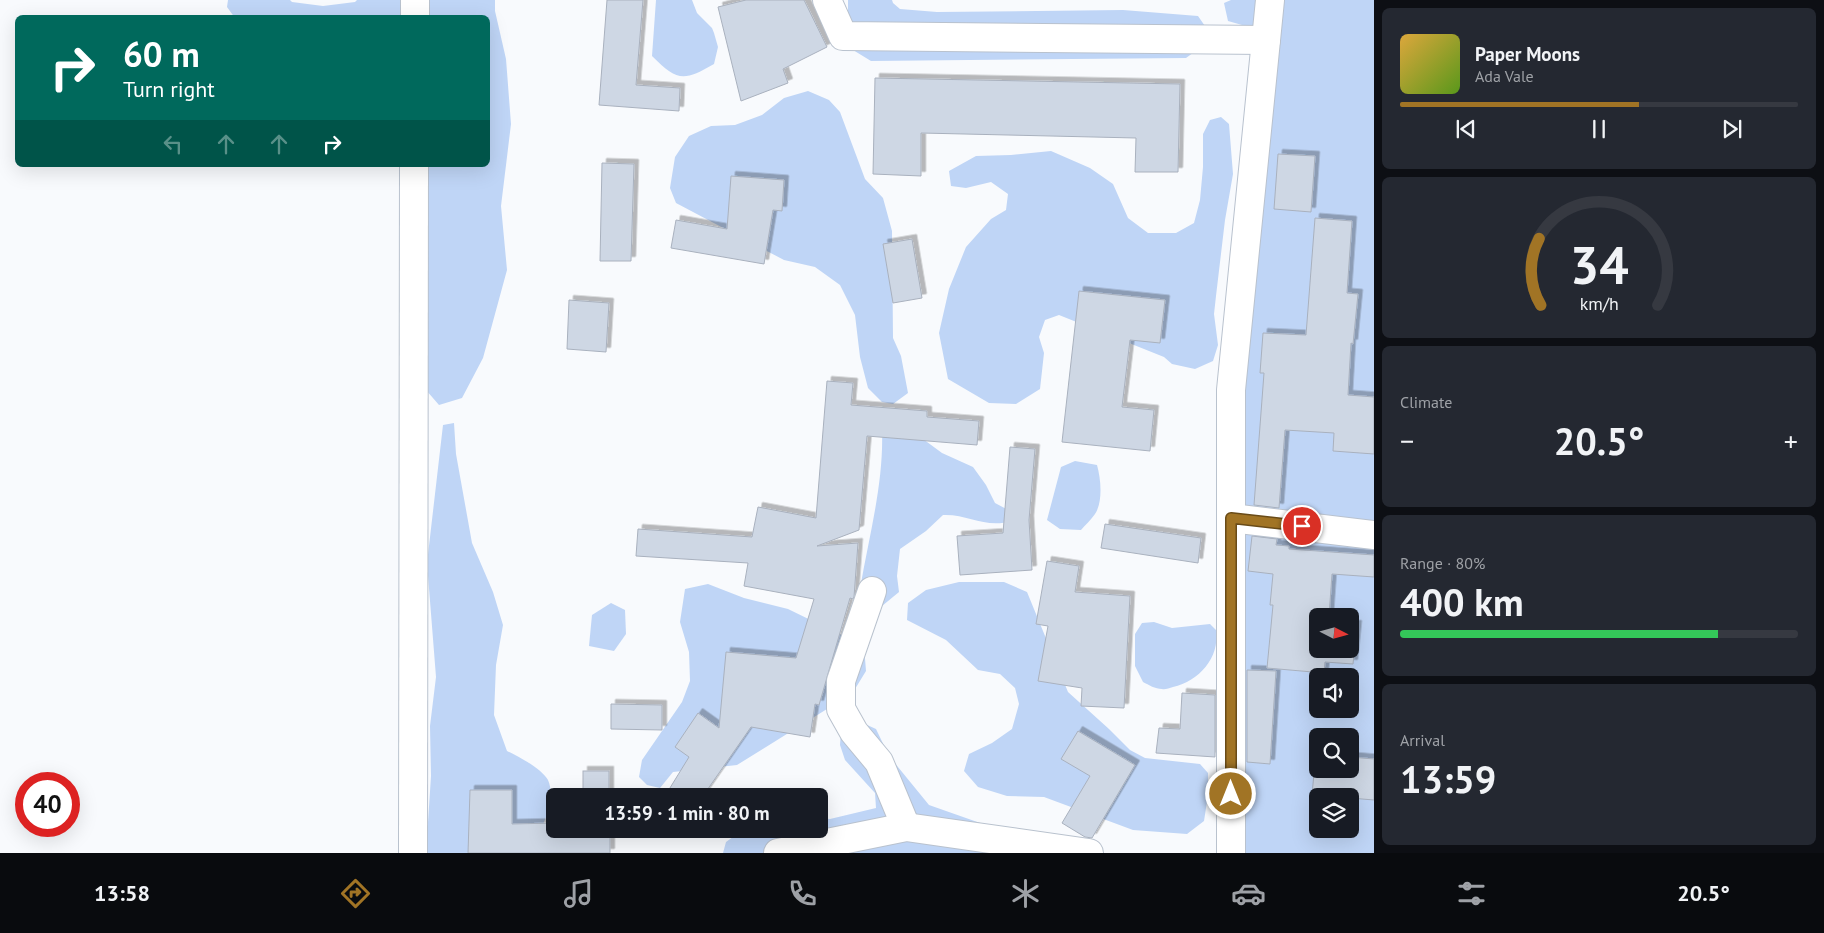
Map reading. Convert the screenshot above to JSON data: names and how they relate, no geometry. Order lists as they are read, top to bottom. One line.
{"north":"right","page":{"turn":["60 m","Turn right"],"song":["Paper Moons","Ada Vale"],"tile":["Climate",["Range · 80%","400 km"],["Arrival","13:59"]],"heat":["−","20.5°","+"],"limit":"40","trip":"13:59 · 1 min · 80 m","tabs":["13:58","20.5°"],"gauge":["34","km/h"]}}
